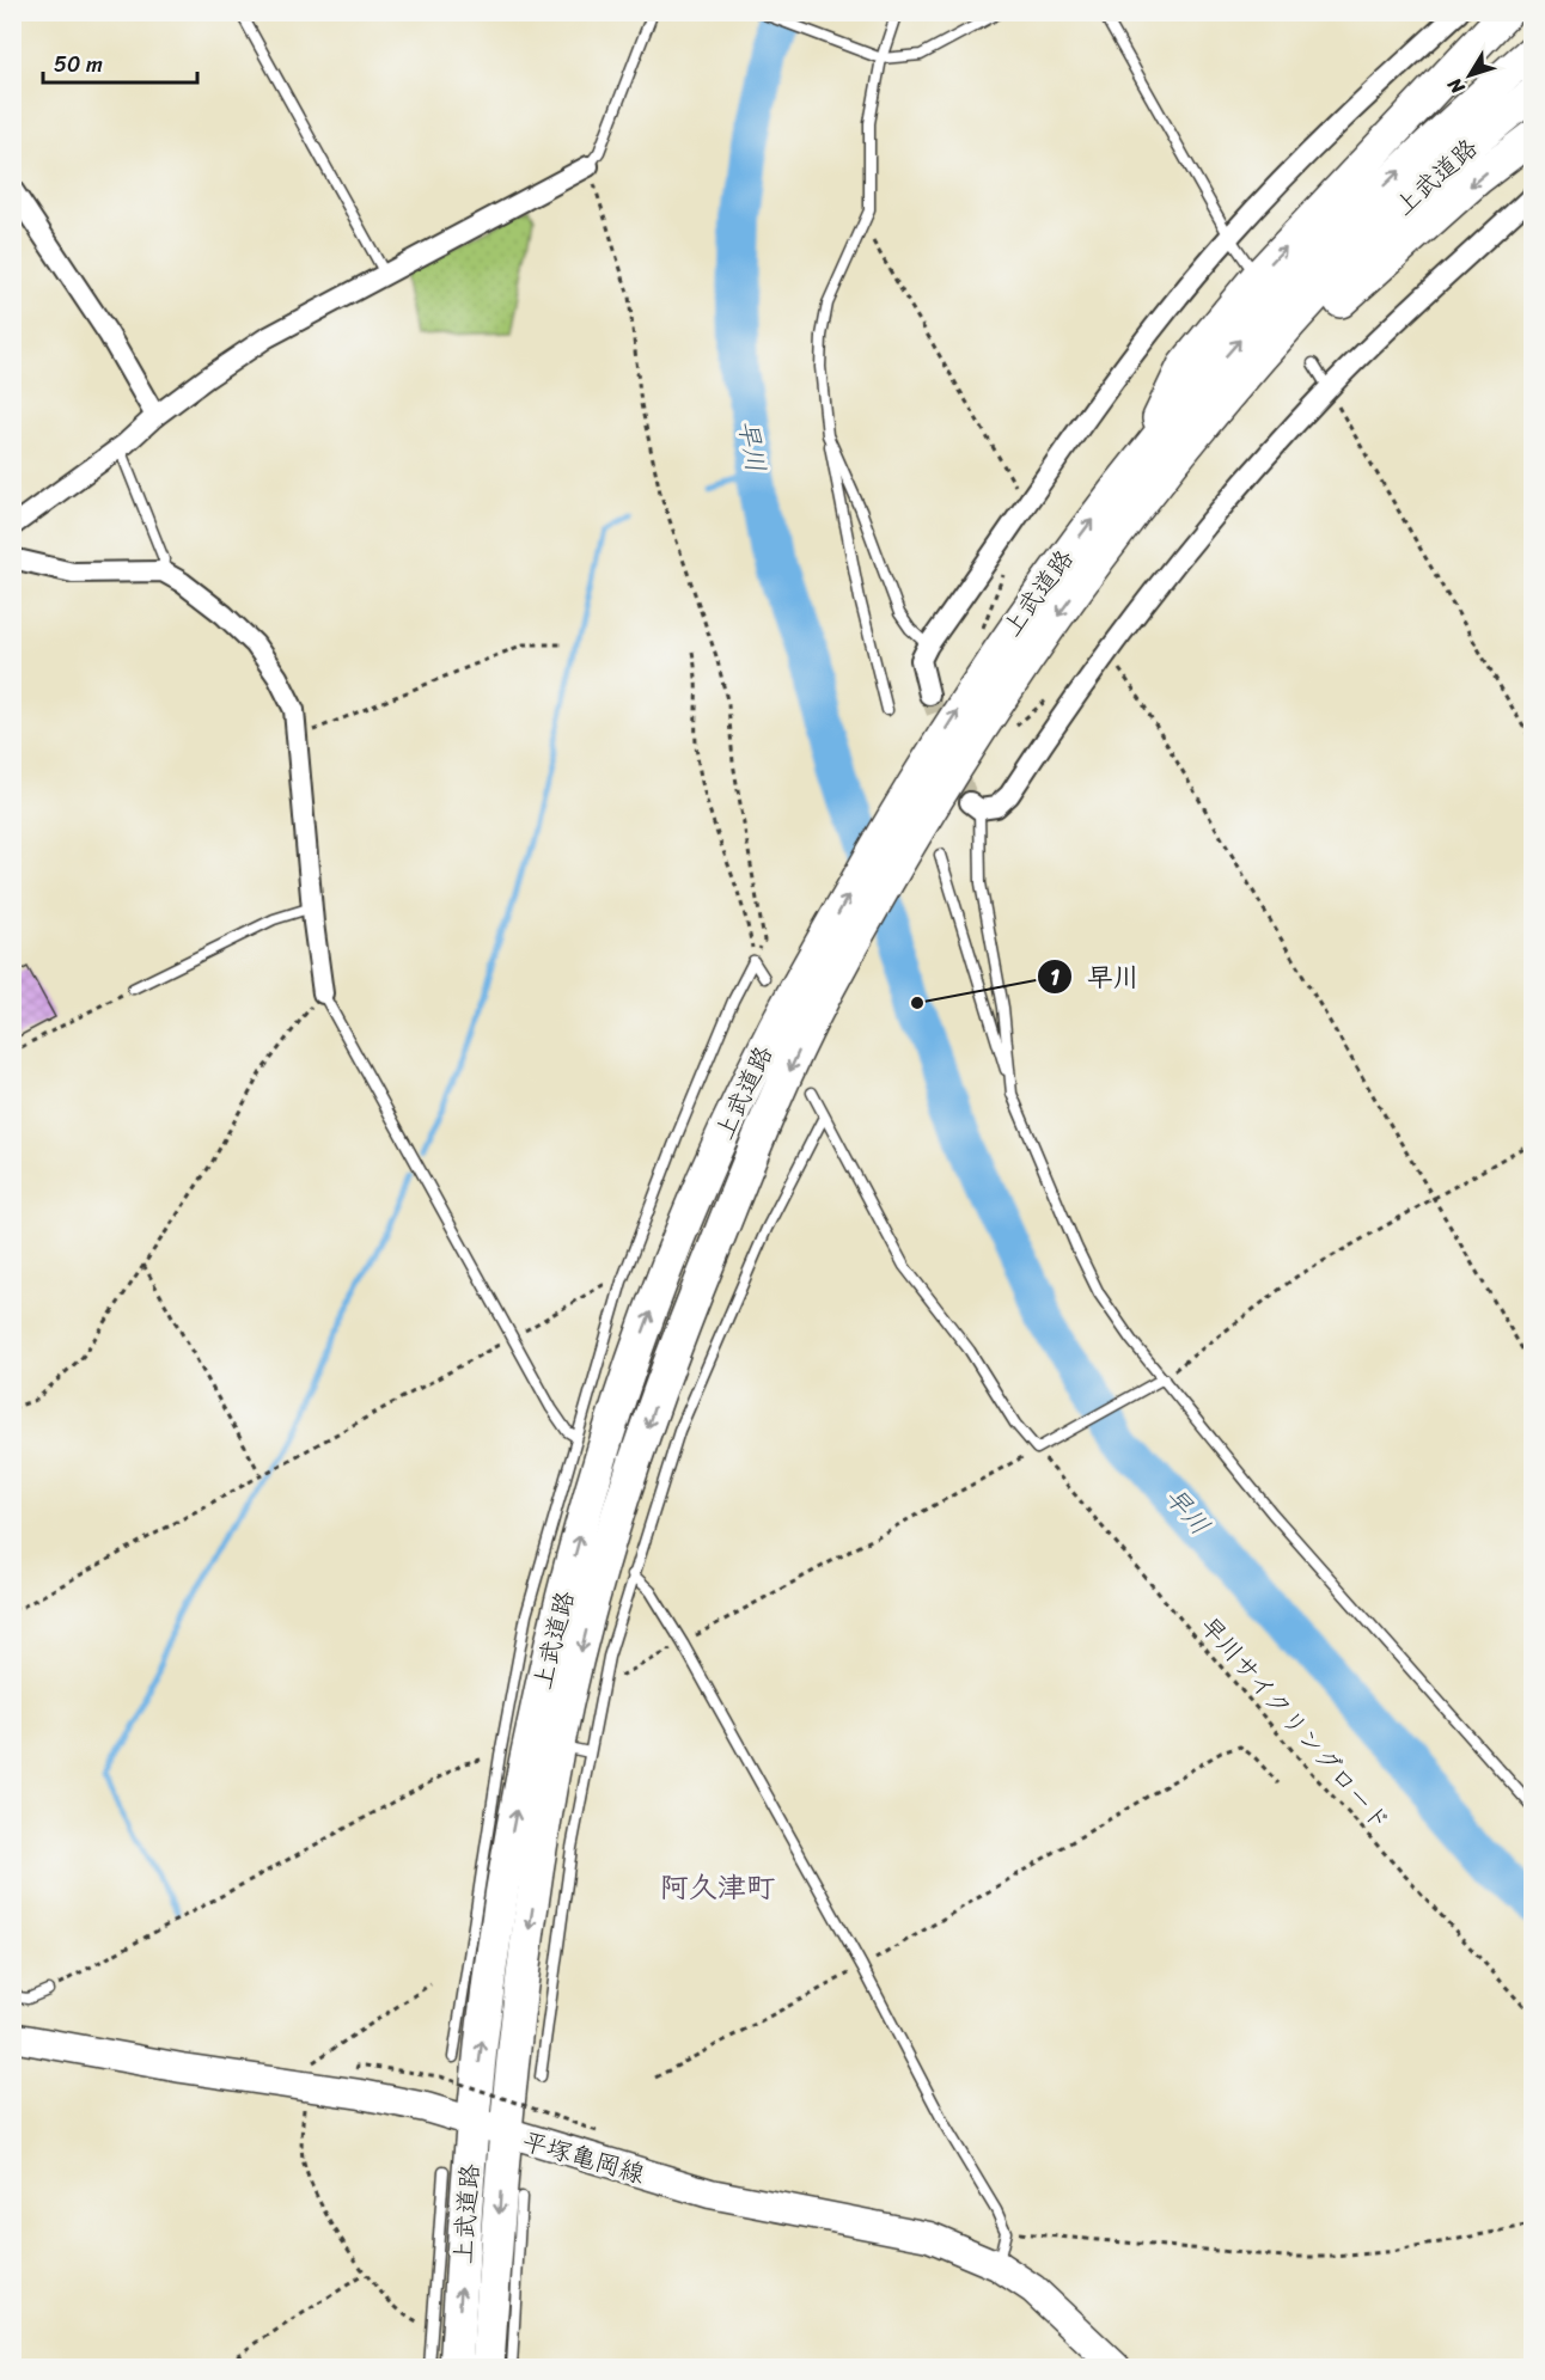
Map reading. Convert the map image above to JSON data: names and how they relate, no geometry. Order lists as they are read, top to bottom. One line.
{"streets":{"highway":["上武道路"],"main road":["平塚亀岡線"],"path":["早川サイクリングロード"]},"crossings":[["上武道路","平塚亀岡線"]],"districts":["阿久津町"],"water":["早川"],"places":["早川"],"scale_bar":"50 m","north":"bottom left"}
